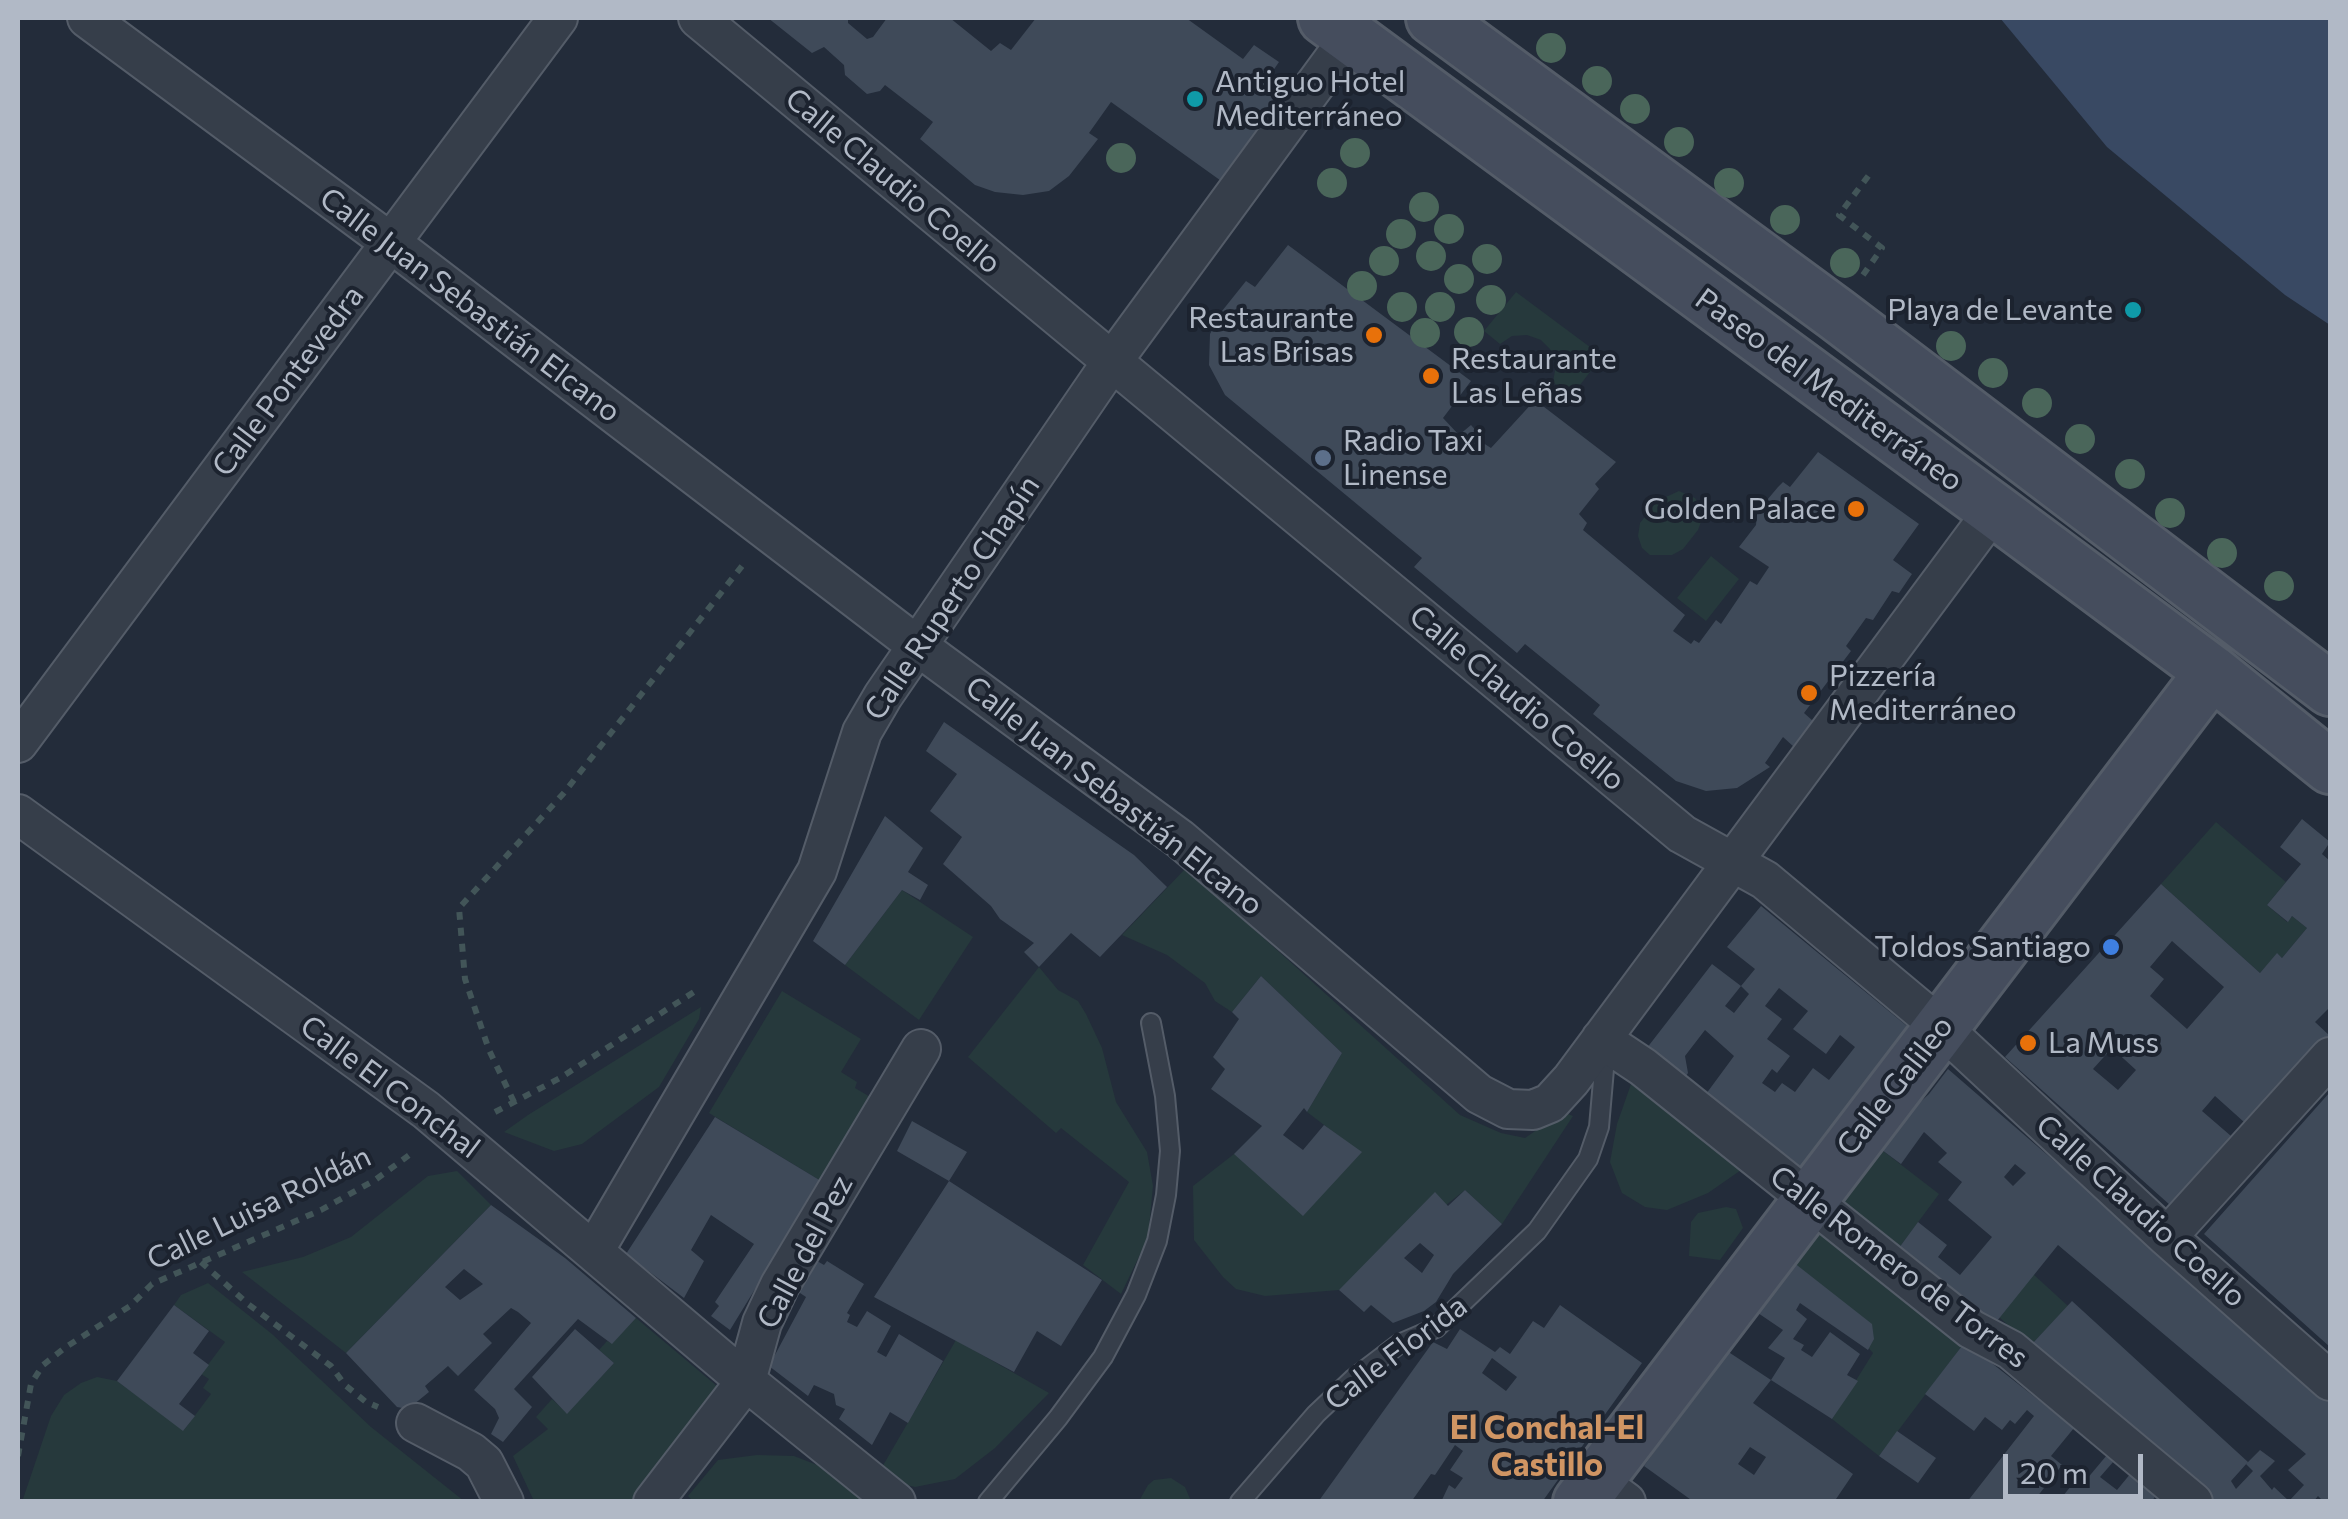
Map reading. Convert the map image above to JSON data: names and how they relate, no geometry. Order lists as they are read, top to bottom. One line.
{"streets":{"main road":["Paseo del Mediterráneo","Calle Galileo"],"street":["Calle Claudio Coello","Calle Juan Sebastián Elcano","Calle Pontevedra","Calle Ruperto Chapín","Calle El Conchal","Calle del Pez","Calle Romero de Torres"],"lane":["Calle Florida"],"path":["Calle Luisa Roldán"]},"crossings":[["Calle Claudio Coello","Calle Juan Sebastián Elcano"],["Calle Claudio Coello","Calle Ruperto Chapín"],["Calle Claudio Coello","Calle Galileo"],["Calle Juan Sebastián Elcano","Calle Pontevedra"],["Calle Juan Sebastián Elcano","Paseo del Mediterráneo"],["Calle Juan Sebastián Elcano","Calle Ruperto Chapín"],["Calle Juan Sebastián Elcano","Calle Romero de Torres"],["Calle Juan Sebastián Elcano","Calle Florida"],["Paseo del Mediterráneo","Calle Ruperto Chapín"],["Paseo del Mediterráneo","Calle Galileo"],["Calle Ruperto Chapín","Calle El Conchal"],["Calle Galileo","Calle Romero de Torres"],["Calle El Conchal","Calle Luisa Roldán"],["Calle El Conchal","Calle del Pez"],["Calle Romero de Torres","Calle Florida"]],"districts":["El Conchal-El Castillo"],"places":["Antiguo Hotel Mediterráneo","Playa de Levante","Restaurante Las Brisas","Restaurante Las Leñas","Radio Taxi Linense","Golden Palace","Pizzería Mediterráneo","Toldos Santiago","La Muss"],"scale_bar":"20 m"}
